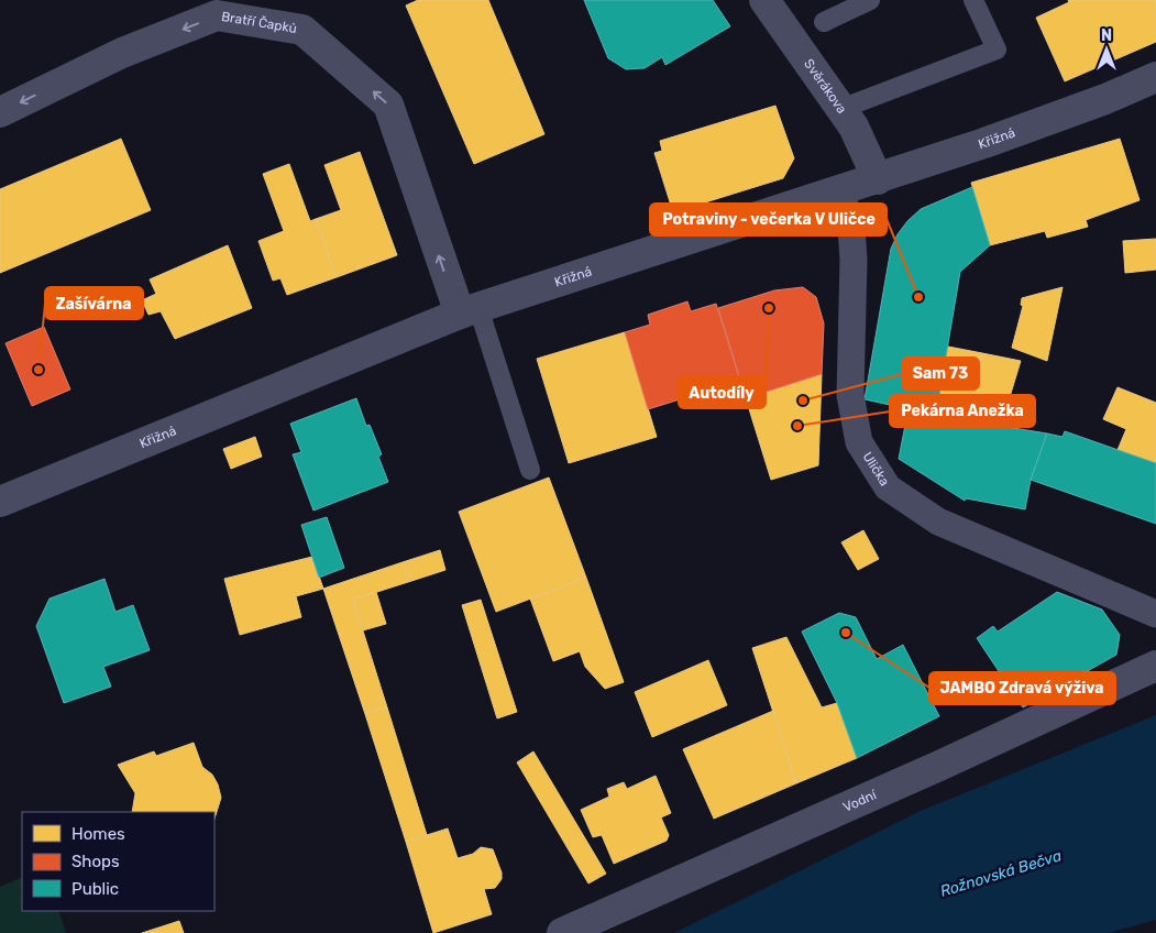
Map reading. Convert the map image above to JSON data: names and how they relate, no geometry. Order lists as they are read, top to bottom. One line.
{"streets":{"street":["Bratří Čapků","Svěrákova","Křižná","Ulička","Vodní"]},"crossings":[["Bratří Čapků","Křižná"],["Svěrákova","Křižná"],["Křižná","Ulička"]],"water":["Rožnovská Bečva"],"places":["Potraviny - večerka V Uličce","Autodíly","Zašívárna","Sam 73","Pekárna Anežka","JAMBO Zdravá výživa"],"legend":["Homes","Shops","Public"],"north":"top"}
